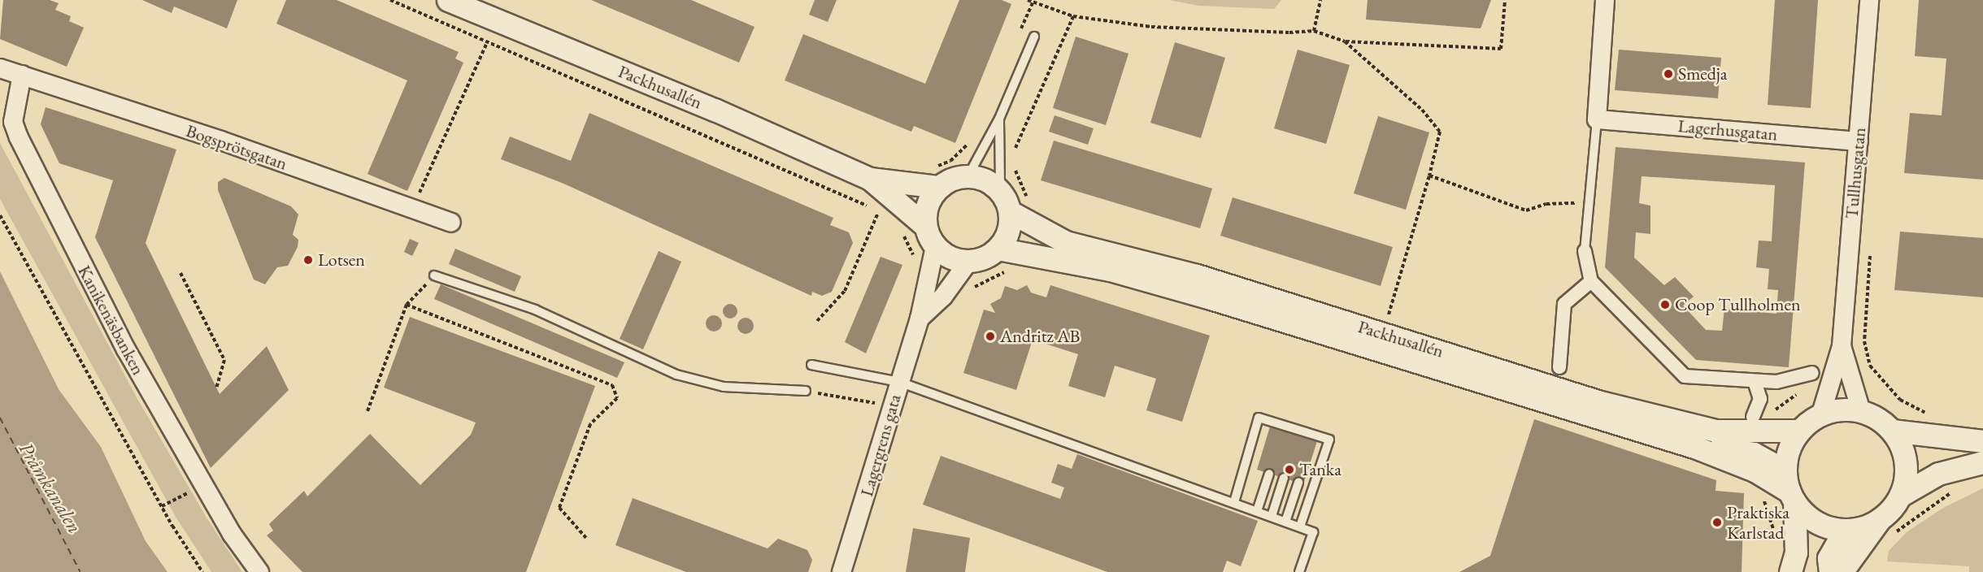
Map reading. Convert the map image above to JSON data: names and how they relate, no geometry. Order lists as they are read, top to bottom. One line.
{"streets":{"street":["Packhusallén","Lagerhusgatan","Bogsprötsgatan","Tullhusgatan","Kanikenäsbanken","Lagergrens gata"]},"crossings":[["Packhusallén","Tullhusgatan"],["Packhusallén","Lagergrens gata"],["Lagerhusgatan","Tullhusgatan"],["Bogsprötsgatan","Kanikenäsbanken"]],"water":["Pråmkanalen"],"places":["Smedja","Lotsen","Coop Tullholmen","Andritz AB","Tanka","Praktiska Karlstad"]}
